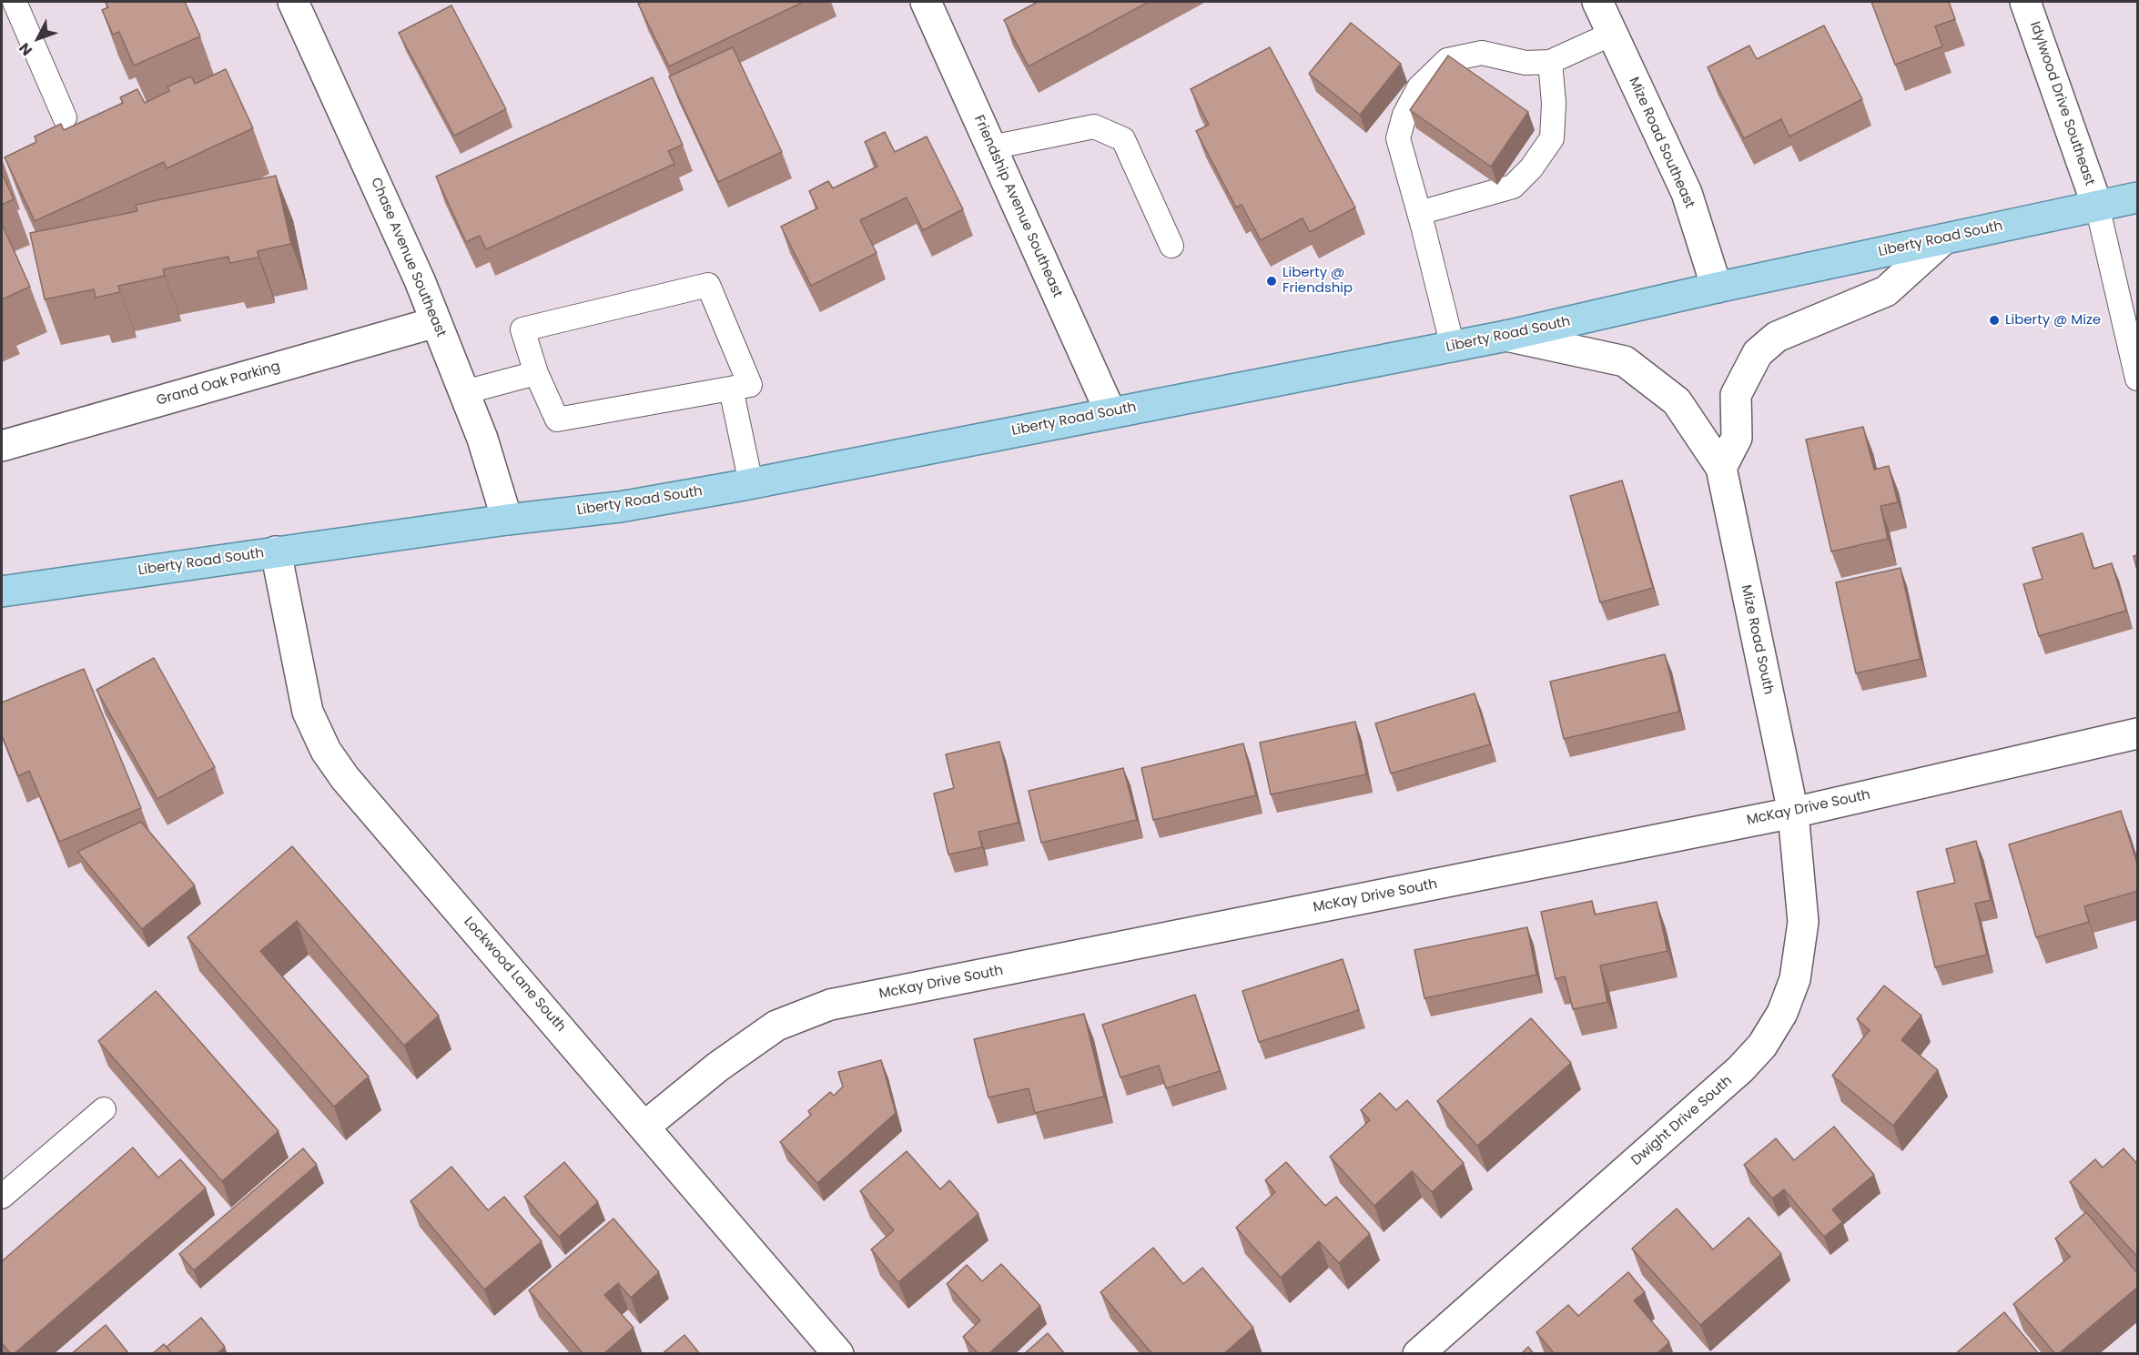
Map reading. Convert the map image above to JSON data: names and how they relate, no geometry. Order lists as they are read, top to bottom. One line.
{"streets":{"main road":["Liberty Road South"],"street":["Idylwood Drive Southeast","Mize Road Southeast","Friendship Avenue Southeast","Chase Avenue Southeast","Grand Oak Parking","Mize Road South","McKay Drive South","Lockwood Lane South","Dwight Drive South"]},"crossings":[["Idylwood Drive Southeast","Liberty Road South"],["Mize Road Southeast","Liberty Road South"],["Friendship Avenue Southeast","Liberty Road South"],["Liberty Road South","Chase Avenue Southeast"],["Liberty Road South","Mize Road South"],["Liberty Road South","Lockwood Lane South"],["Chase Avenue Southeast","Grand Oak Parking"],["Mize Road South","McKay Drive South"],["Mize Road South","Dwight Drive South"],["McKay Drive South","Lockwood Lane South"],["McKay Drive South","Dwight Drive South"]],"places":["Liberty @ Friendship","Liberty @ Mize"],"north":"bottom left"}
